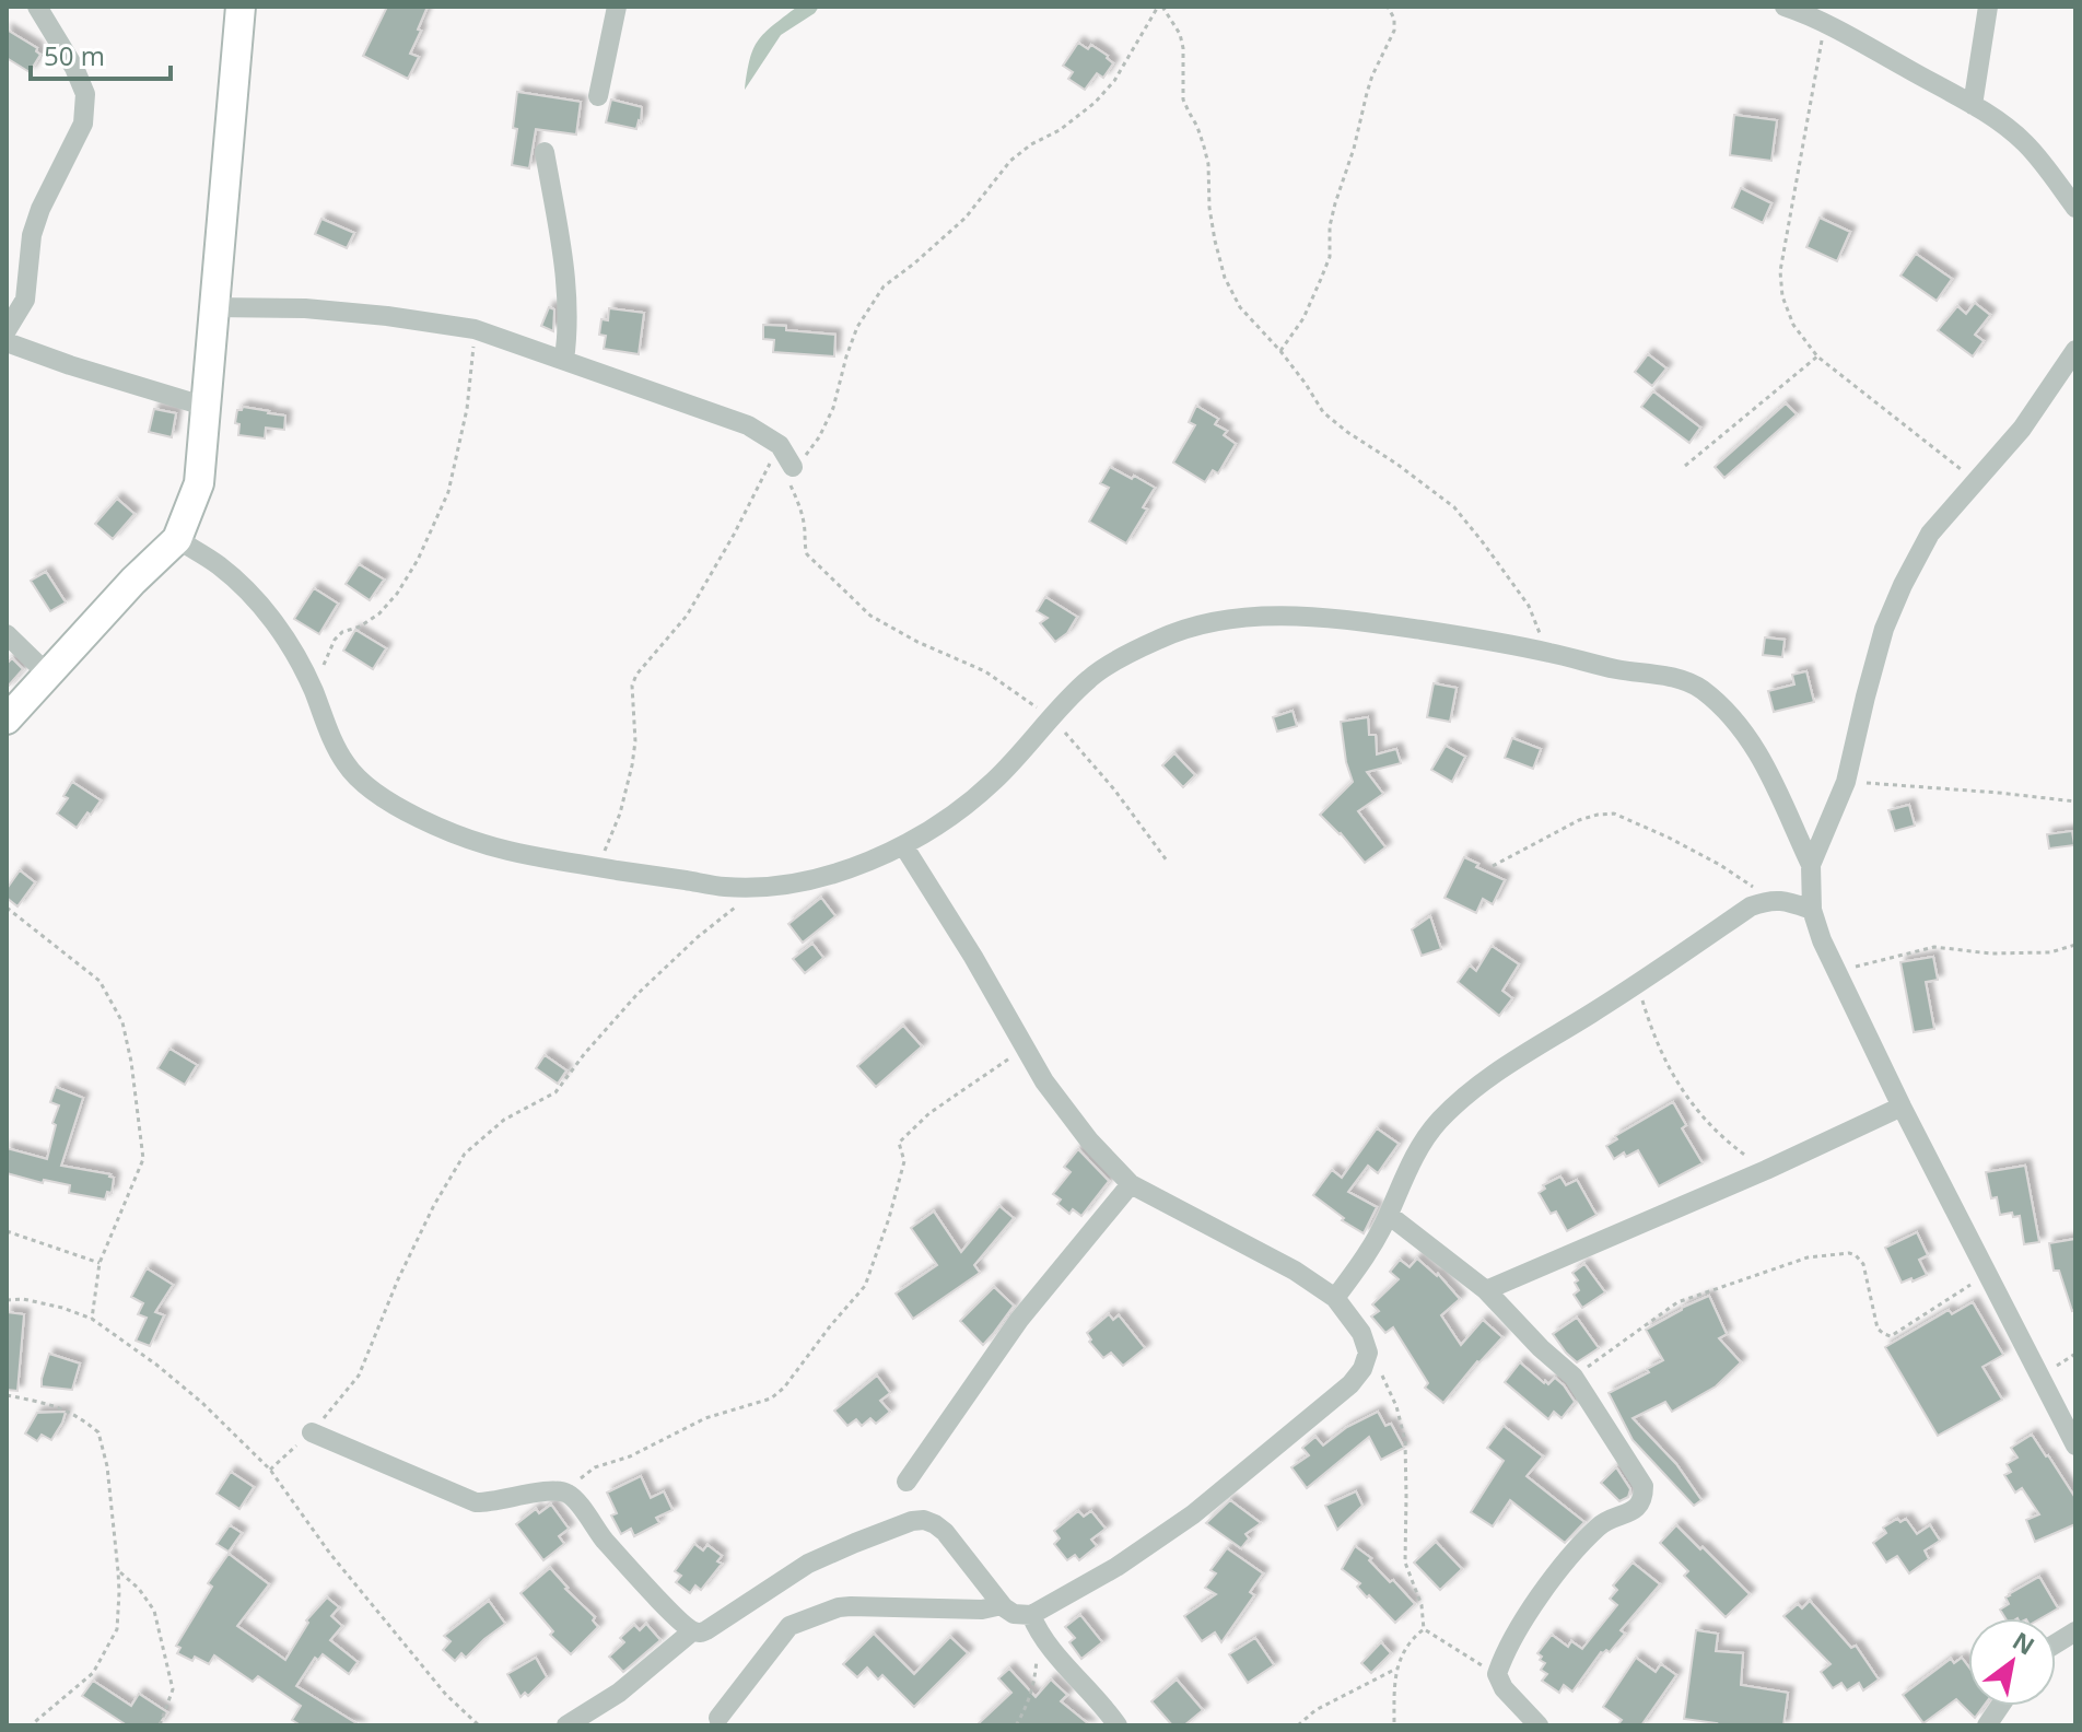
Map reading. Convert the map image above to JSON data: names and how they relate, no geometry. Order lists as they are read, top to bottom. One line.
{"scale_bar":"50 m","north":"top right"}
